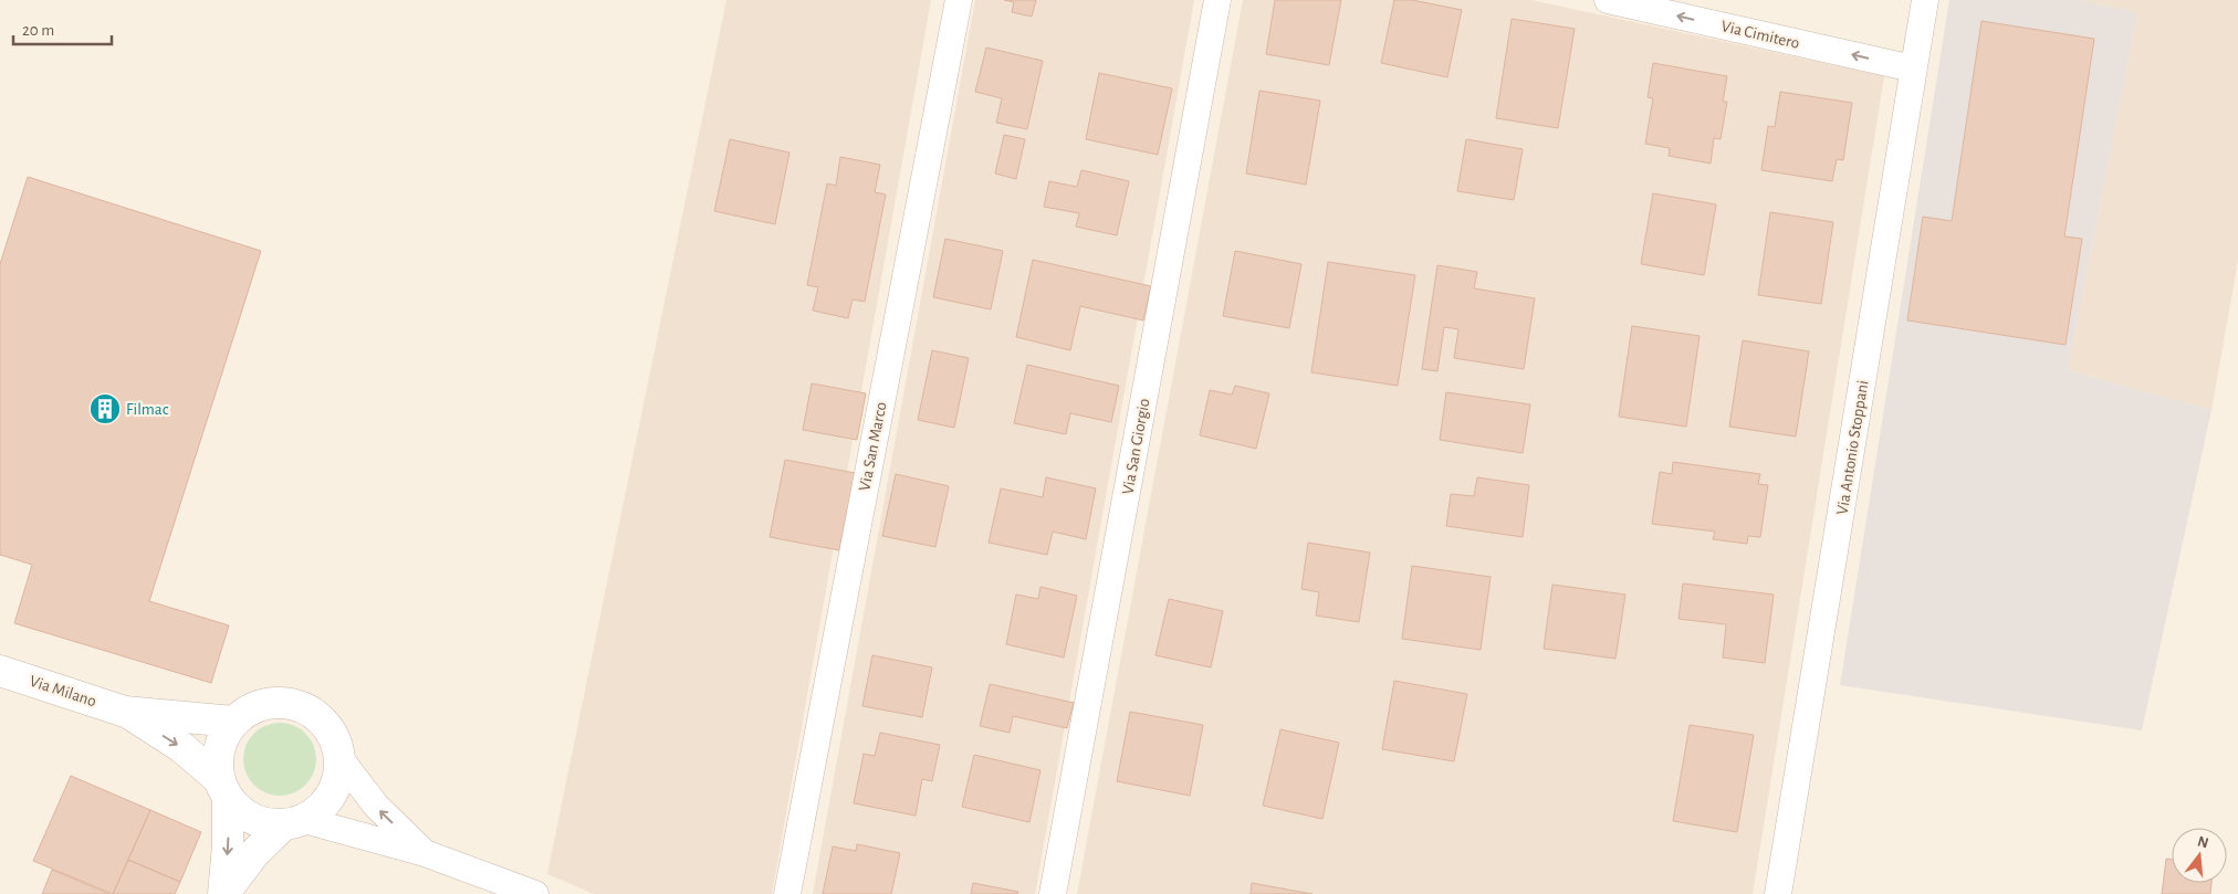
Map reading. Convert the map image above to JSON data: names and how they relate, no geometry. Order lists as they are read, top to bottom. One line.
{"streets":{"street":["Via Cimitero","Via San Marco","Via San Giorgio","Via Antonio Stoppani","Via Milano"]},"crossings":[["Via Cimitero","Via Antonio Stoppani"]],"one_way":["Via Cimitero"],"places":{"building":["Filmac"]},"scale_bar":"20 m","north":"top"}
